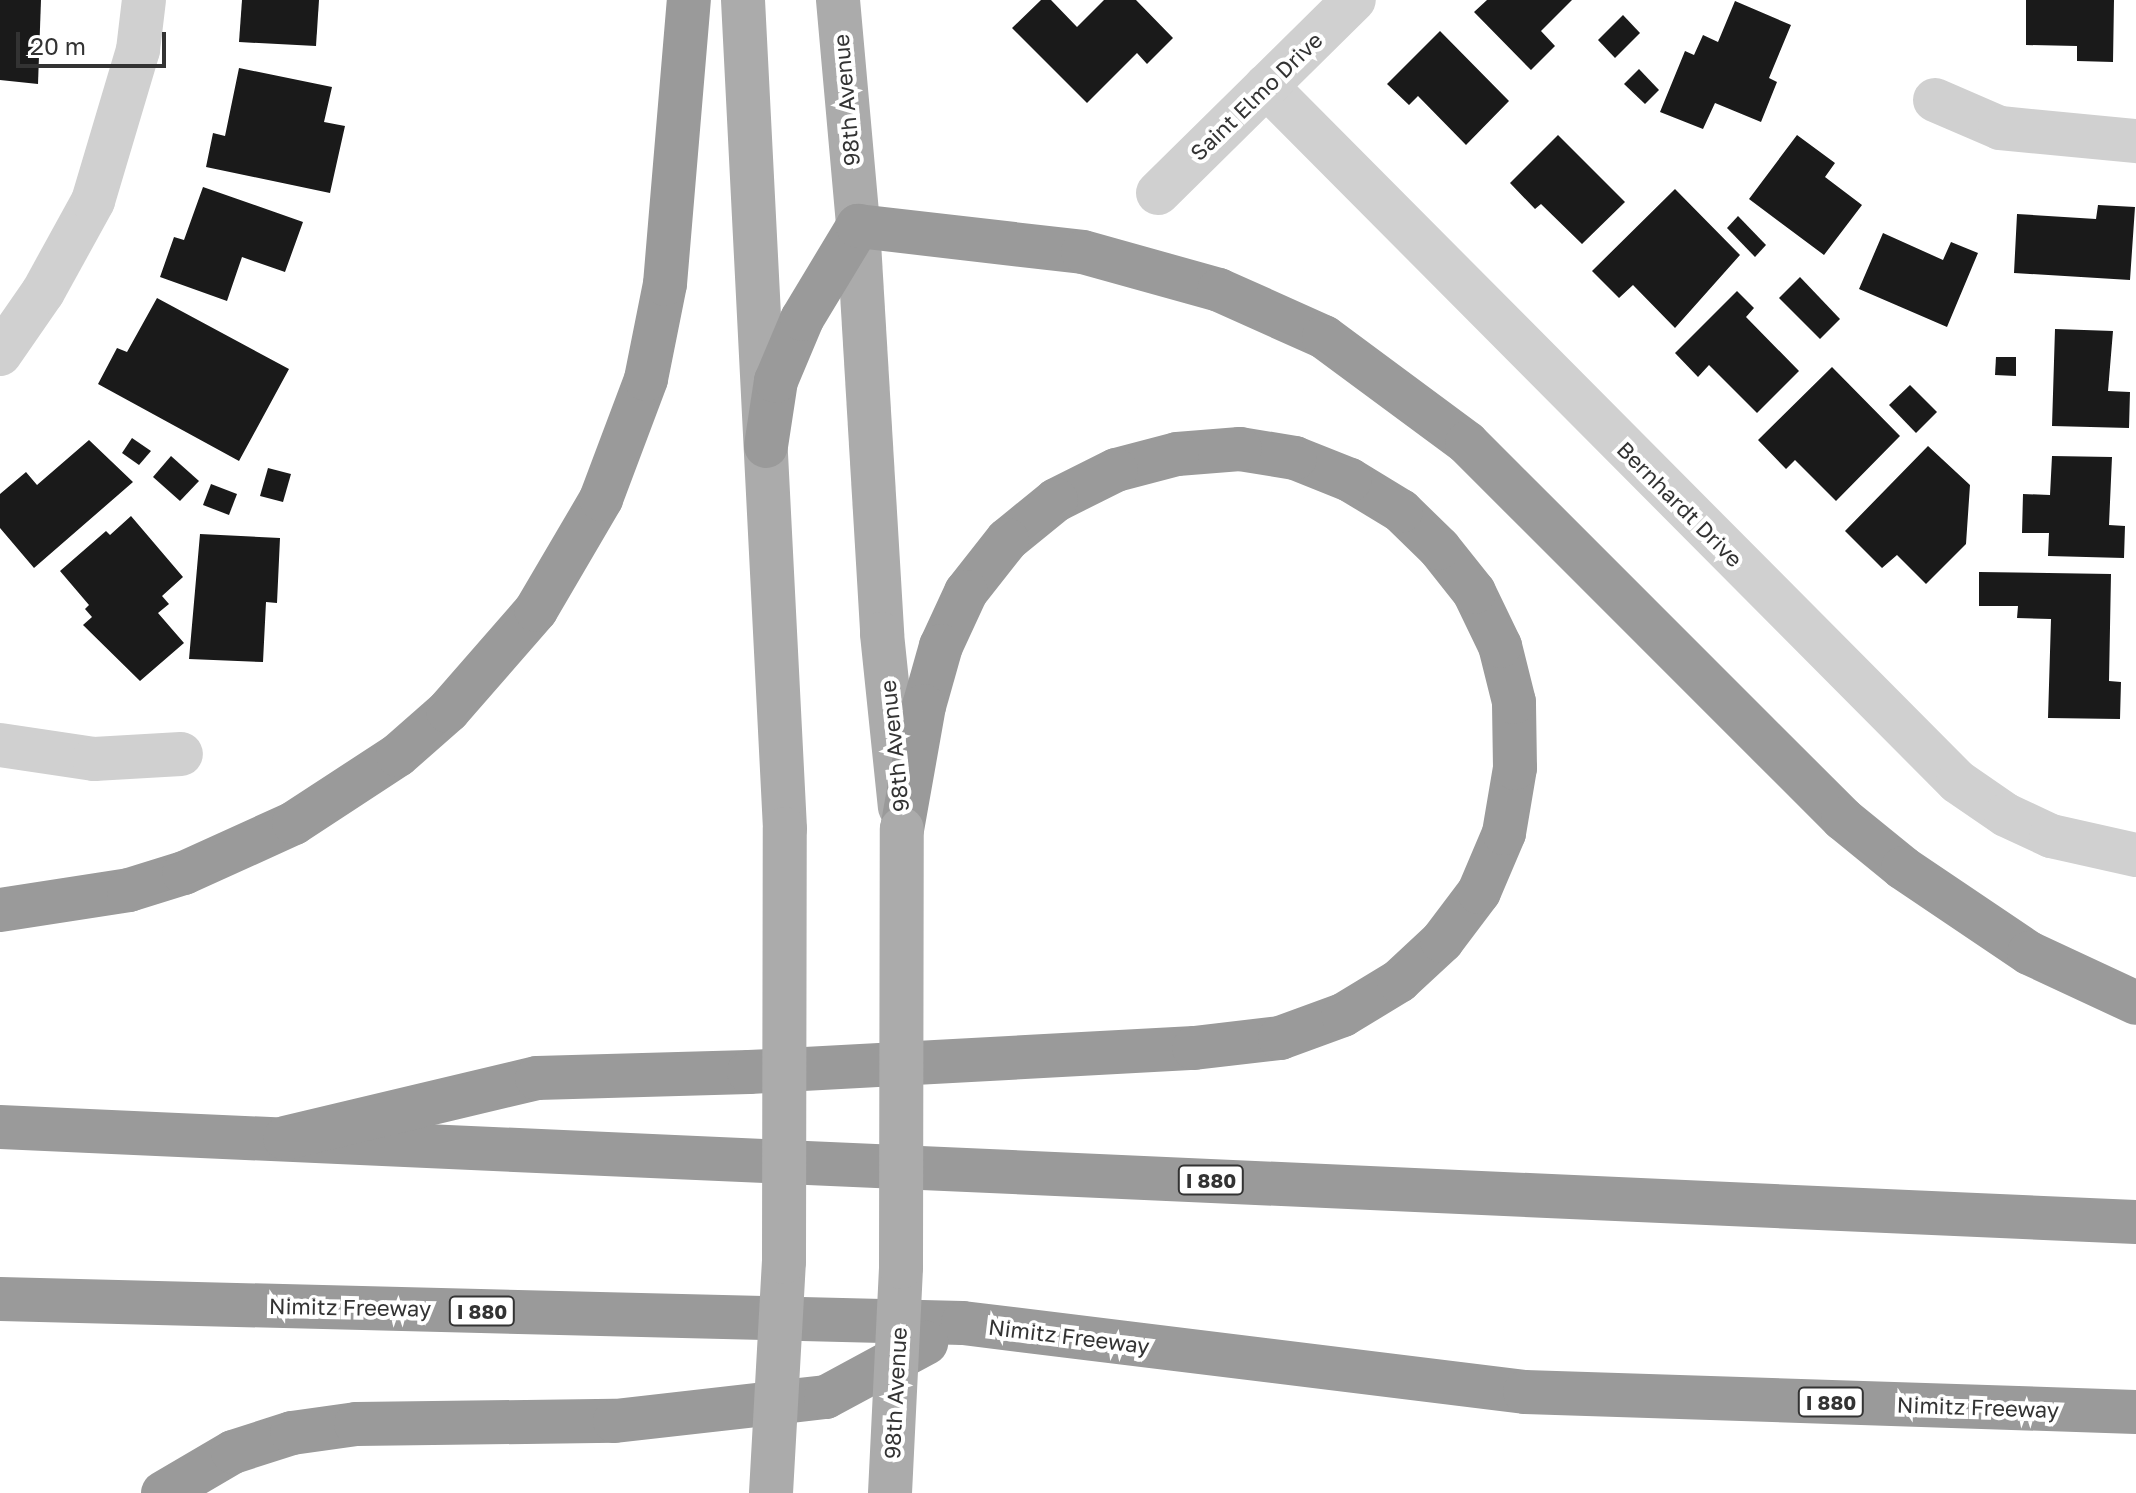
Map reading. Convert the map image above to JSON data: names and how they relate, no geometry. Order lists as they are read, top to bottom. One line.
{"streets":{"highway":["I 880","Nimitz Freeway"],"main road":["98th Avenue"],"street":["Saint Elmo Drive","Bernhardt Drive"]},"crossings":[["Saint Elmo Drive","Bernhardt Drive"]],"scale_bar":"20 m"}
